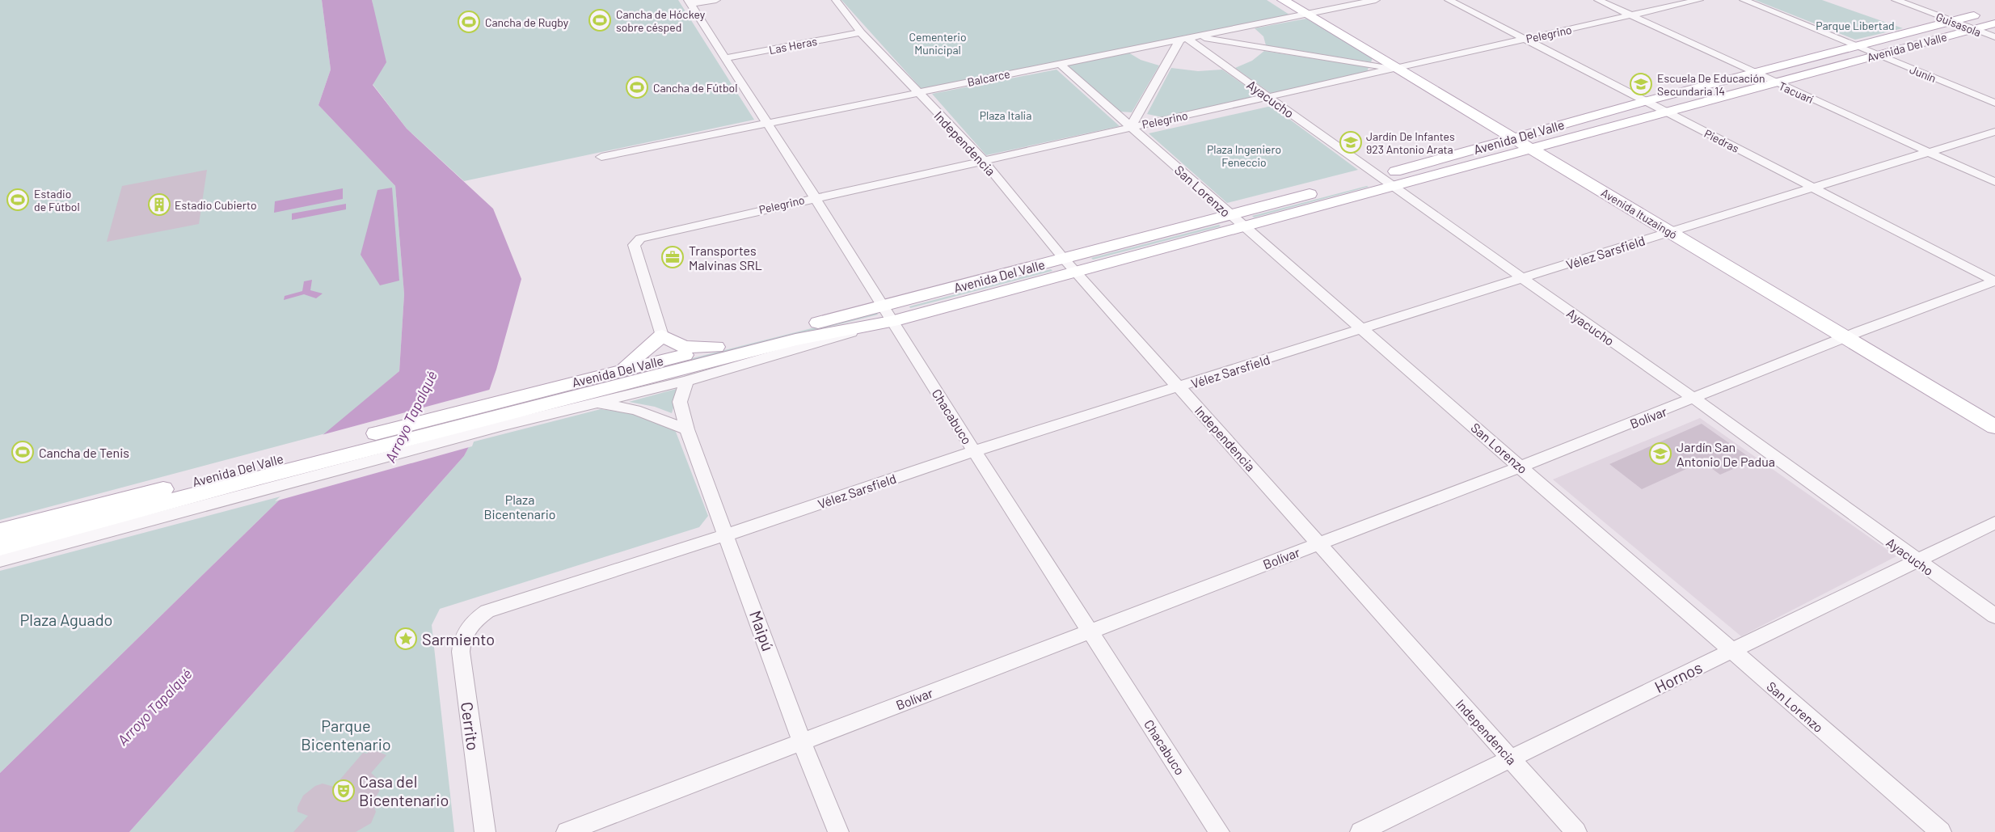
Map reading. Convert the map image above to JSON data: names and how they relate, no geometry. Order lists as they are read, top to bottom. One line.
{"streets":{"main road":["Avenida Del Valle","Avenida Ituzaingó"],"street":["Guisasola","Pelegrino","Las Heras","Junín","Balcarce","Tacuarí","Ayacucho","Piedras","Independencia","San Lorenzo","Vélez Sarsfield","Chacabuco","Bolívar","Maipú","Hornos","Cerrito"]},"crossings":[["Guisasola","Avenida Del Valle"],["Pelegrino","Tacuarí"],["Pelegrino","Ayacucho"],["Pelegrino","Piedras"],["Pelegrino","Independencia"],["Pelegrino","San Lorenzo"],["Pelegrino","Avenida Ituzaingó"],["Pelegrino","Chacabuco"],["Las Heras","Independencia"],["Las Heras","Chacabuco"],["Avenida Del Valle","Junín"],["Avenida Del Valle","Tacuarí"],["Avenida Del Valle","Ayacucho"],["Avenida Del Valle","Piedras"],["Avenida Del Valle","Independencia"],["Avenida Del Valle","San Lorenzo"],["Avenida Del Valle","Avenida Ituzaingó"],["Avenida Del Valle","Chacabuco"],["Avenida Del Valle","Maipú"],["Balcarce","Ayacucho"],["Balcarce","Independencia"],["Balcarce","San Lorenzo"],["Balcarce","Avenida Ituzaingó"],["Balcarce","Chacabuco"],["Tacuarí","Vélez Sarsfield"],["Ayacucho","Vélez Sarsfield"],["Ayacucho","Bolívar"],["Ayacucho","Hornos"],["Piedras","Vélez Sarsfield"],["Piedras","Bolívar"],["Independencia","Vélez Sarsfield"],["Independencia","Bolívar"],["Independencia","Hornos"],["San Lorenzo","Vélez Sarsfield"],["San Lorenzo","Bolívar"],["San Lorenzo","Hornos"],["Avenida Ituzaingó","Vélez Sarsfield"],["Avenida Ituzaingó","Bolívar"],["Vélez Sarsfield","Chacabuco"],["Vélez Sarsfield","Maipú"],["Vélez Sarsfield","Cerrito"],["Chacabuco","Bolívar"],["Bolívar","Maipú"]],"water":["Arroyo Tapalqué"],"parks":["Parque Libertad","Cementerio Municipal","Plaza Italia","Plaza Ingeniero Feneccio","Plaza Bicentenario","Plaza Aguado","Parque Bicentenario"],"places":{"sports":["Cancha de Hóckey sobre césped","Cancha de Rugby","Cancha de Fútbol","Estadio de Fútbol","Cancha de Tenis"],"school or university":["Escuela De Educación Secundaria 14","Jardín De Infantes 923 Antonio Arata","Jardín San Antonio De Padua"],"building":["Estadio Cubierto"],"office":["Transportes Malvinas SRL"],"place":["Sarmiento"],"theatre":["Casa del Bicentenario"]}}
